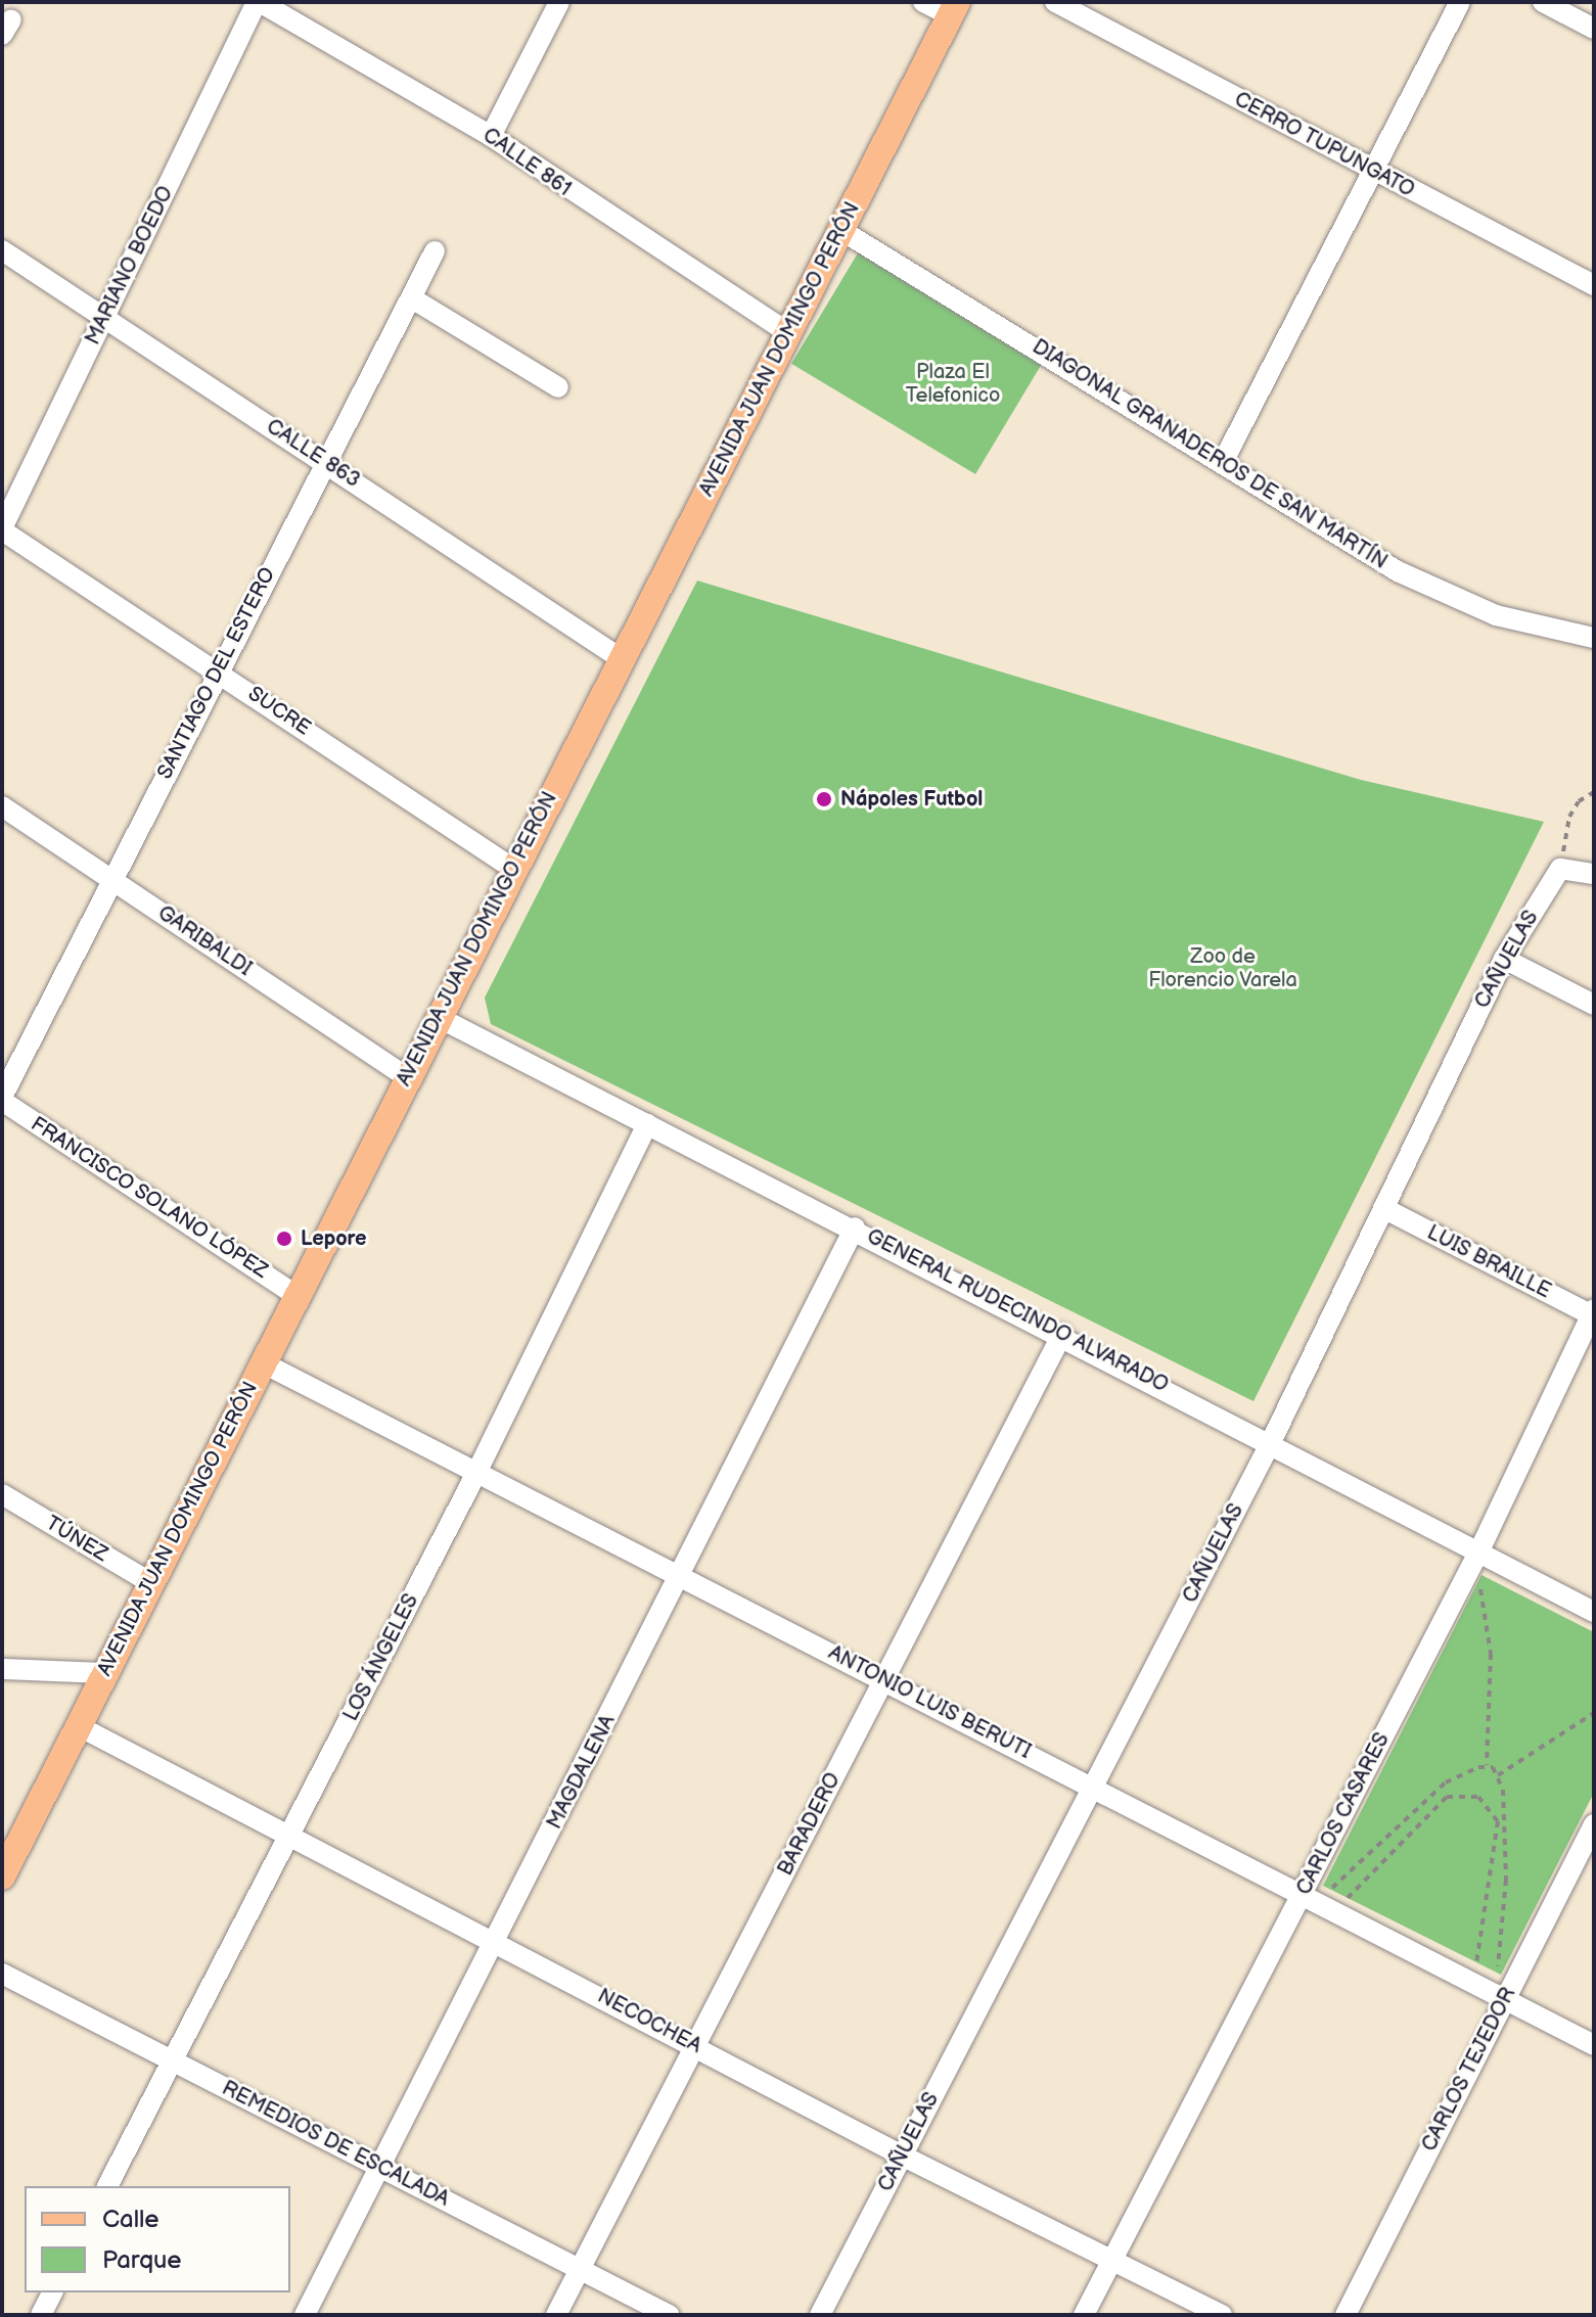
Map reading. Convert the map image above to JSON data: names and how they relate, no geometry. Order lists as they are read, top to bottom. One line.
{"streets":{"main road":["AVENIDA JUAN DOMINGO PERÓN"],"street":["CERRO TUPUNGATO","CALLE 861","MARIANO BOEDO","CALLE 863","DIAGONAL GRANADEROS DE SAN MARTÍN","SANTIAGO DEL ESTERO","SUCRE","GARIBALDI","CAÑUELAS","FRANCISCO SOLANO LÓPEZ","LUIS BRAILLE","GENERAL RUDECINDO ALVARADO","TÚNEZ","LOS ÁNGELES","ANTONIO LUIS BERUTI","MAGDALENA","CARLOS CASARES","BARADERO","NECOCHEA","CARLOS TEJEDOR","REMEDIOS DE ESCALADA"]},"crossings":[["CALLE 861","MARIANO BOEDO"],["CALLE 861","AVENIDA JUAN DOMINGO PERÓN"],["MARIANO BOEDO","CALLE 863"],["MARIANO BOEDO","SUCRE"],["AVENIDA JUAN DOMINGO PERÓN","CALLE 863"],["AVENIDA JUAN DOMINGO PERÓN","DIAGONAL GRANADEROS DE SAN MARTÍN"],["AVENIDA JUAN DOMINGO PERÓN","SUCRE"],["AVENIDA JUAN DOMINGO PERÓN","GARIBALDI"],["AVENIDA JUAN DOMINGO PERÓN","FRANCISCO SOLANO LÓPEZ"],["AVENIDA JUAN DOMINGO PERÓN","GENERAL RUDECINDO ALVARADO"],["AVENIDA JUAN DOMINGO PERÓN","TÚNEZ"],["AVENIDA JUAN DOMINGO PERÓN","ANTONIO LUIS BERUTI"],["AVENIDA JUAN DOMINGO PERÓN","NECOCHEA"],["CALLE 863","SANTIAGO DEL ESTERO"],["SANTIAGO DEL ESTERO","SUCRE"],["SANTIAGO DEL ESTERO","GARIBALDI"],["SANTIAGO DEL ESTERO","FRANCISCO SOLANO LÓPEZ"],["CAÑUELAS","LUIS BRAILLE"],["CAÑUELAS","GENERAL RUDECINDO ALVARADO"],["CAÑUELAS","ANTONIO LUIS BERUTI"],["CAÑUELAS","NECOCHEA"],["LUIS BRAILLE","CARLOS CASARES"],["GENERAL RUDECINDO ALVARADO","LOS ÁNGELES"],["GENERAL RUDECINDO ALVARADO","MAGDALENA"],["GENERAL RUDECINDO ALVARADO","CARLOS CASARES"],["GENERAL RUDECINDO ALVARADO","BARADERO"],["LOS ÁNGELES","ANTONIO LUIS BERUTI"],["LOS ÁNGELES","NECOCHEA"],["LOS ÁNGELES","REMEDIOS DE ESCALADA"],["ANTONIO LUIS BERUTI","MAGDALENA"],["ANTONIO LUIS BERUTI","CARLOS CASARES"],["ANTONIO LUIS BERUTI","BARADERO"],["ANTONIO LUIS BERUTI","CARLOS TEJEDOR"],["MAGDALENA","NECOCHEA"],["MAGDALENA","REMEDIOS DE ESCALADA"],["CARLOS CASARES","NECOCHEA"],["BARADERO","NECOCHEA"],["BARADERO","REMEDIOS DE ESCALADA"]],"parks":["Plaza El Telefonico","Zoo de Florencio Varela"],"places":["Nápoles Futbol","Lepore"],"legend":["Calle","Parque"]}
